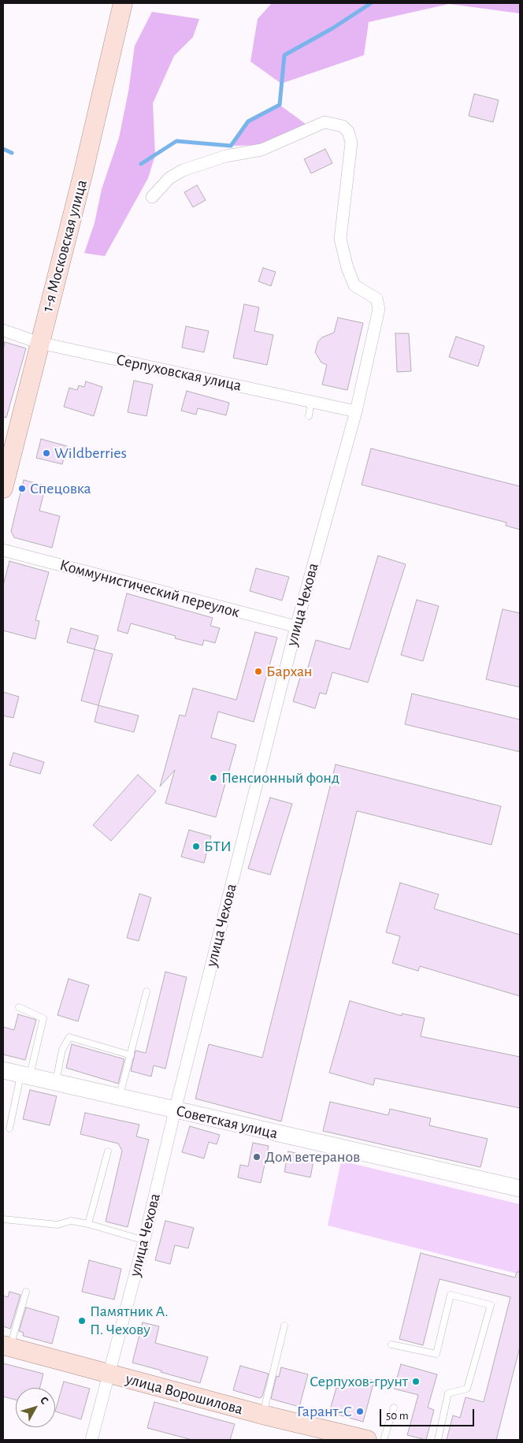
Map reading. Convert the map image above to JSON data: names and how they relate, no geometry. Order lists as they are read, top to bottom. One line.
{"streets":{"main road":["1-я Московская улица","улица Ворошилова"],"street":["Серпуховская улица","Коммунистический переулок","улица Чехова","Советская улица"]},"crossings":[["1-я Московская улица","Серпуховская улица"],["Серпуховская улица","улица Чехова"],["Коммунистический переулок","улица Чехова"],["улица Чехова","Советская улица"],["улица Чехова","улица Ворошилова"]],"places":["Wildberries","Спецовка","Бархан","Пенсионный фонд","БТИ","Дом ветеранов","Памятник А. П. Чехову","Серпухов-грунт","Гарант-С"],"scale_bar":"50 m","north":"top right"}
